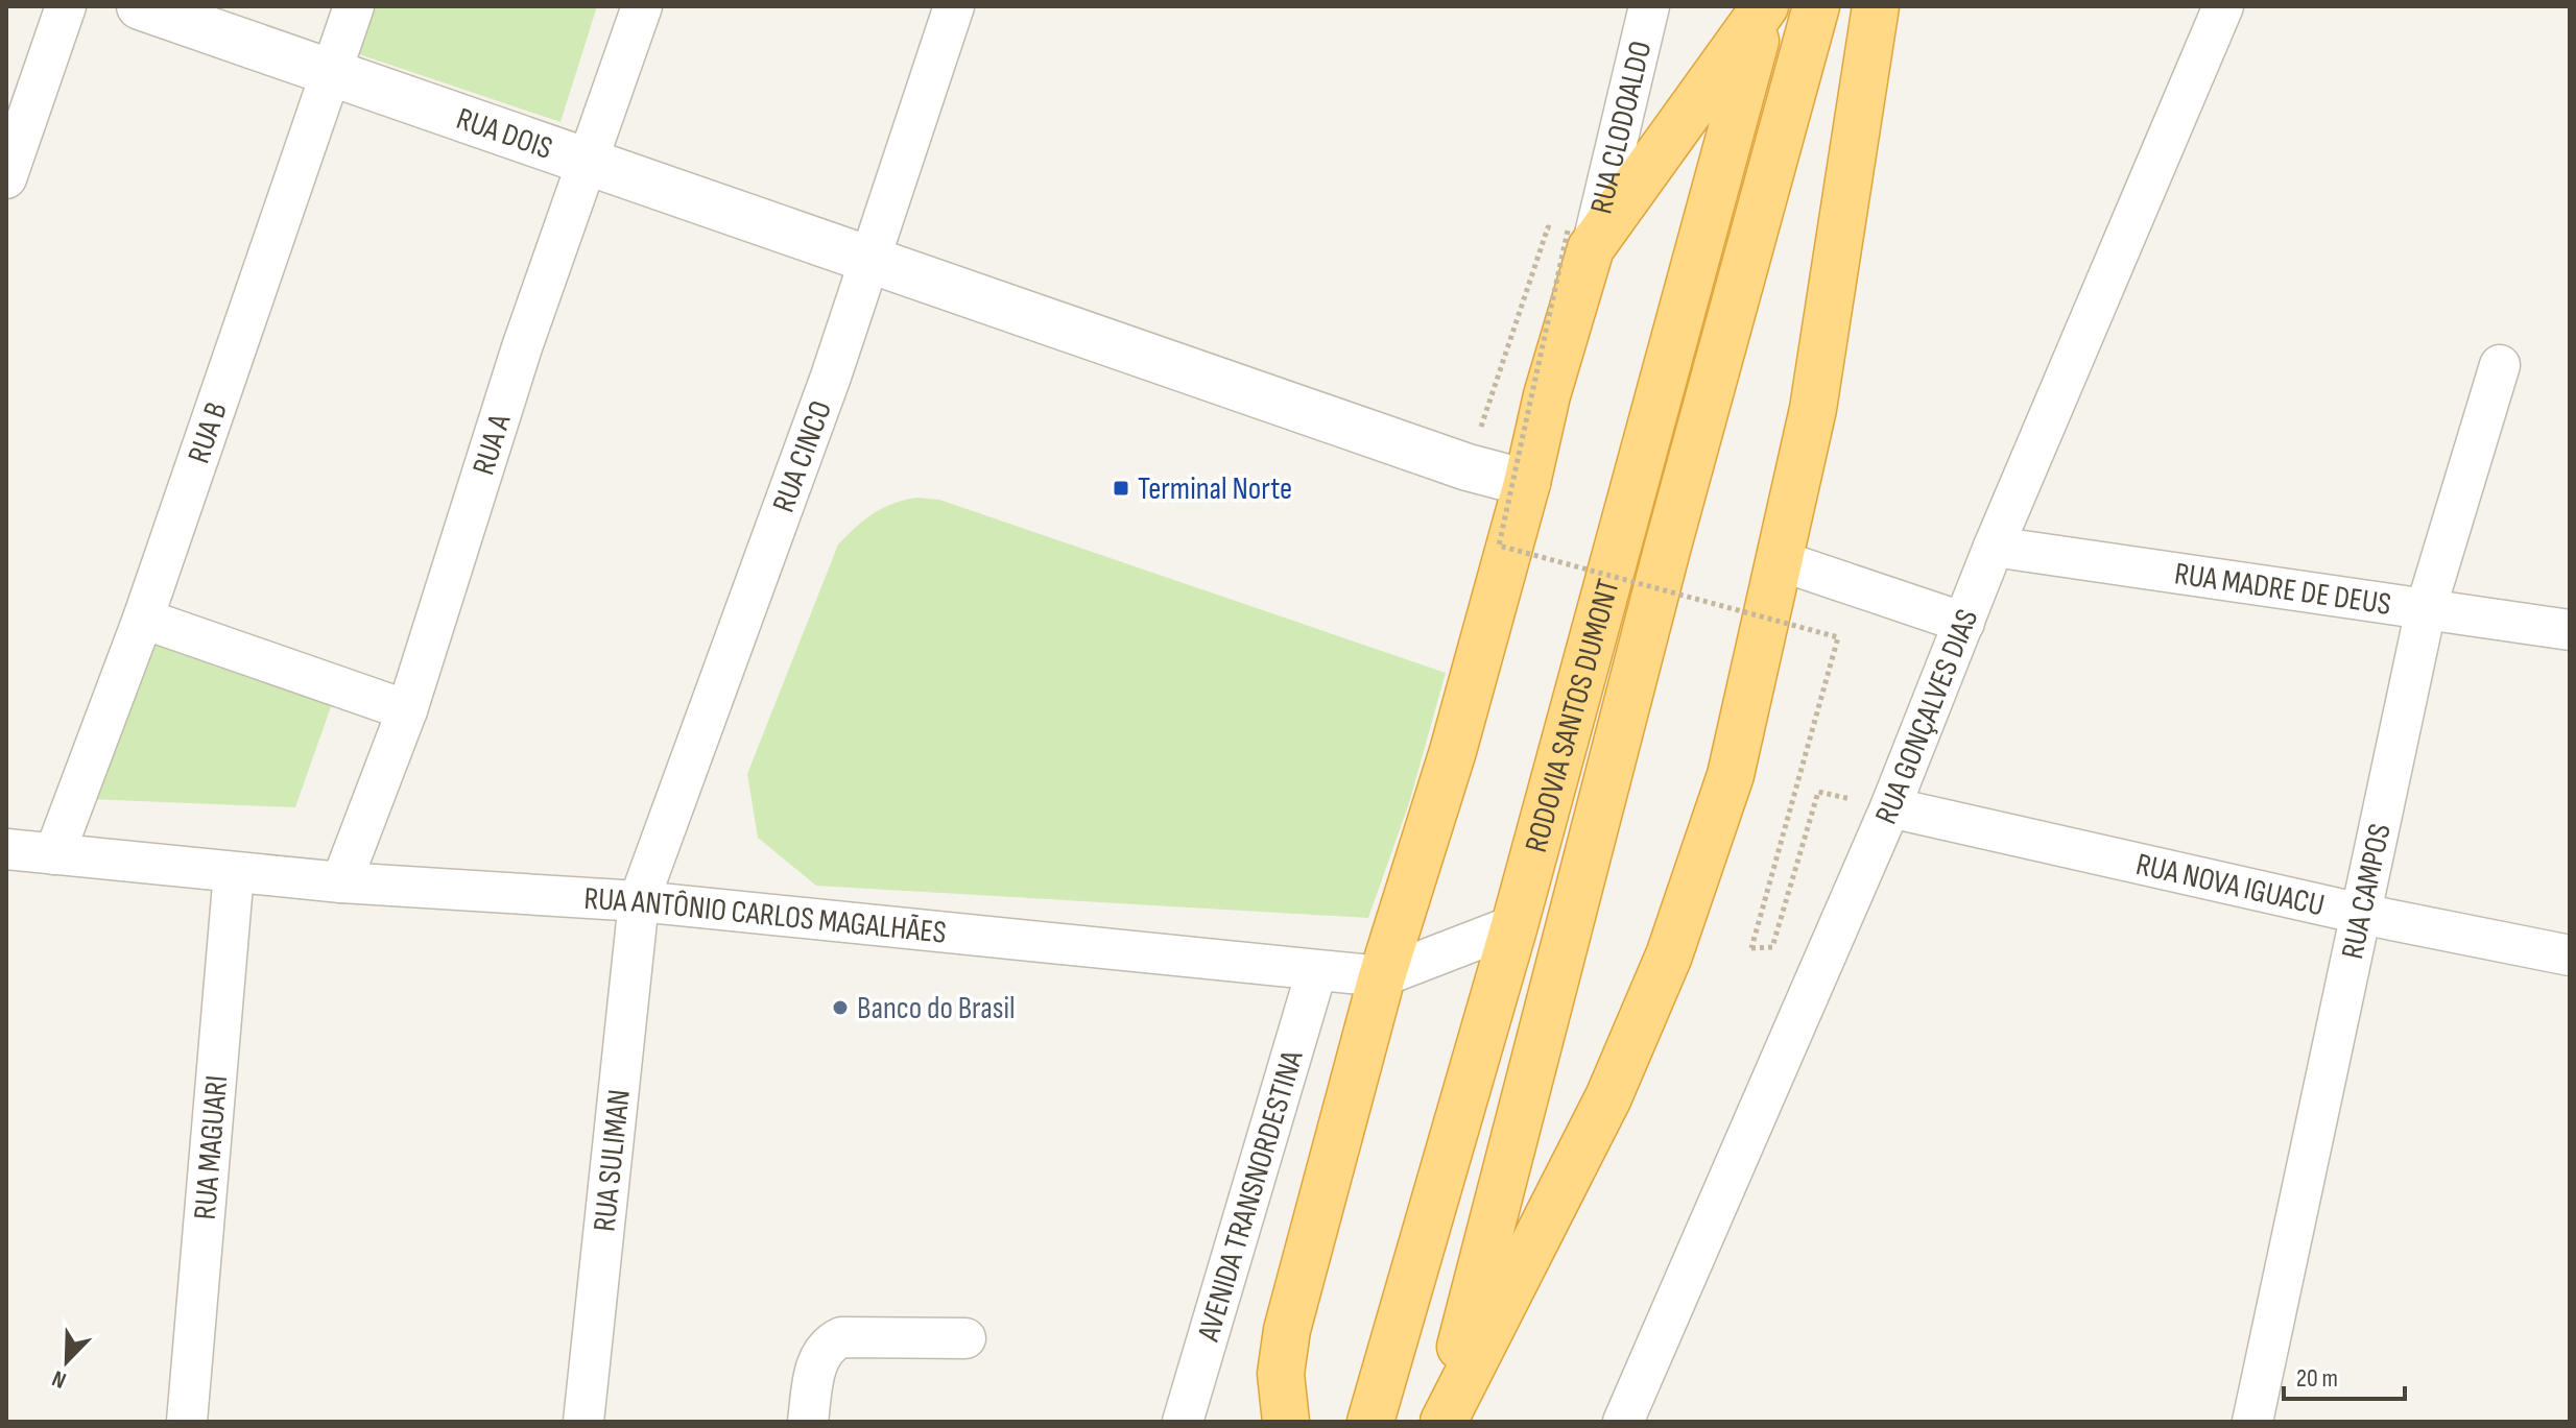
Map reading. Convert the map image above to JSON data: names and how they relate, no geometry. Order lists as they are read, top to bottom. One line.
{"streets":{"highway":["RODOVIA SANTOS DUMONT"],"street":["RUA CLODOALDO","RUA DOIS","RUA B","RUA A","RUA CINCO","RUA MADRE DE DEUS","RUA GONÇALVES DIAS","RUA NOVA IGUACU","RUA CAMPOS","RUA ANTÔNIO CARLOS MAGALHÃES","RUA MAGUARI","RUA SULIMAN","AVENIDA TRANSNORDESTINA"]},"crossings":[["RUA DOIS","RUA B"],["RUA DOIS","RUA A"],["RUA DOIS","RUA CINCO"],["RUA B","RUA ANTÔNIO CARLOS MAGALHÃES"],["RUA A","RUA ANTÔNIO CARLOS MAGALHÃES"],["RUA CINCO","RUA ANTÔNIO CARLOS MAGALHÃES"],["RUA CINCO","RUA SULIMAN"],["RUA MADRE DE DEUS","RUA GONÇALVES DIAS"],["RUA MADRE DE DEUS","RUA CAMPOS"],["RODOVIA SANTOS DUMONT","RUA ANTÔNIO CARLOS MAGALHÃES"],["RUA GONÇALVES DIAS","RUA NOVA IGUACU"],["RUA NOVA IGUACU","RUA CAMPOS"],["RUA ANTÔNIO CARLOS MAGALHÃES","RUA MAGUARI"],["RUA ANTÔNIO CARLOS MAGALHÃES","RUA SULIMAN"],["RUA ANTÔNIO CARLOS MAGALHÃES","AVENIDA TRANSNORDESTINA"]],"places":{"transit":["Terminal Norte"],"other":["Banco do Brasil"]},"scale_bar":"20 m","north":"bottom left"}
